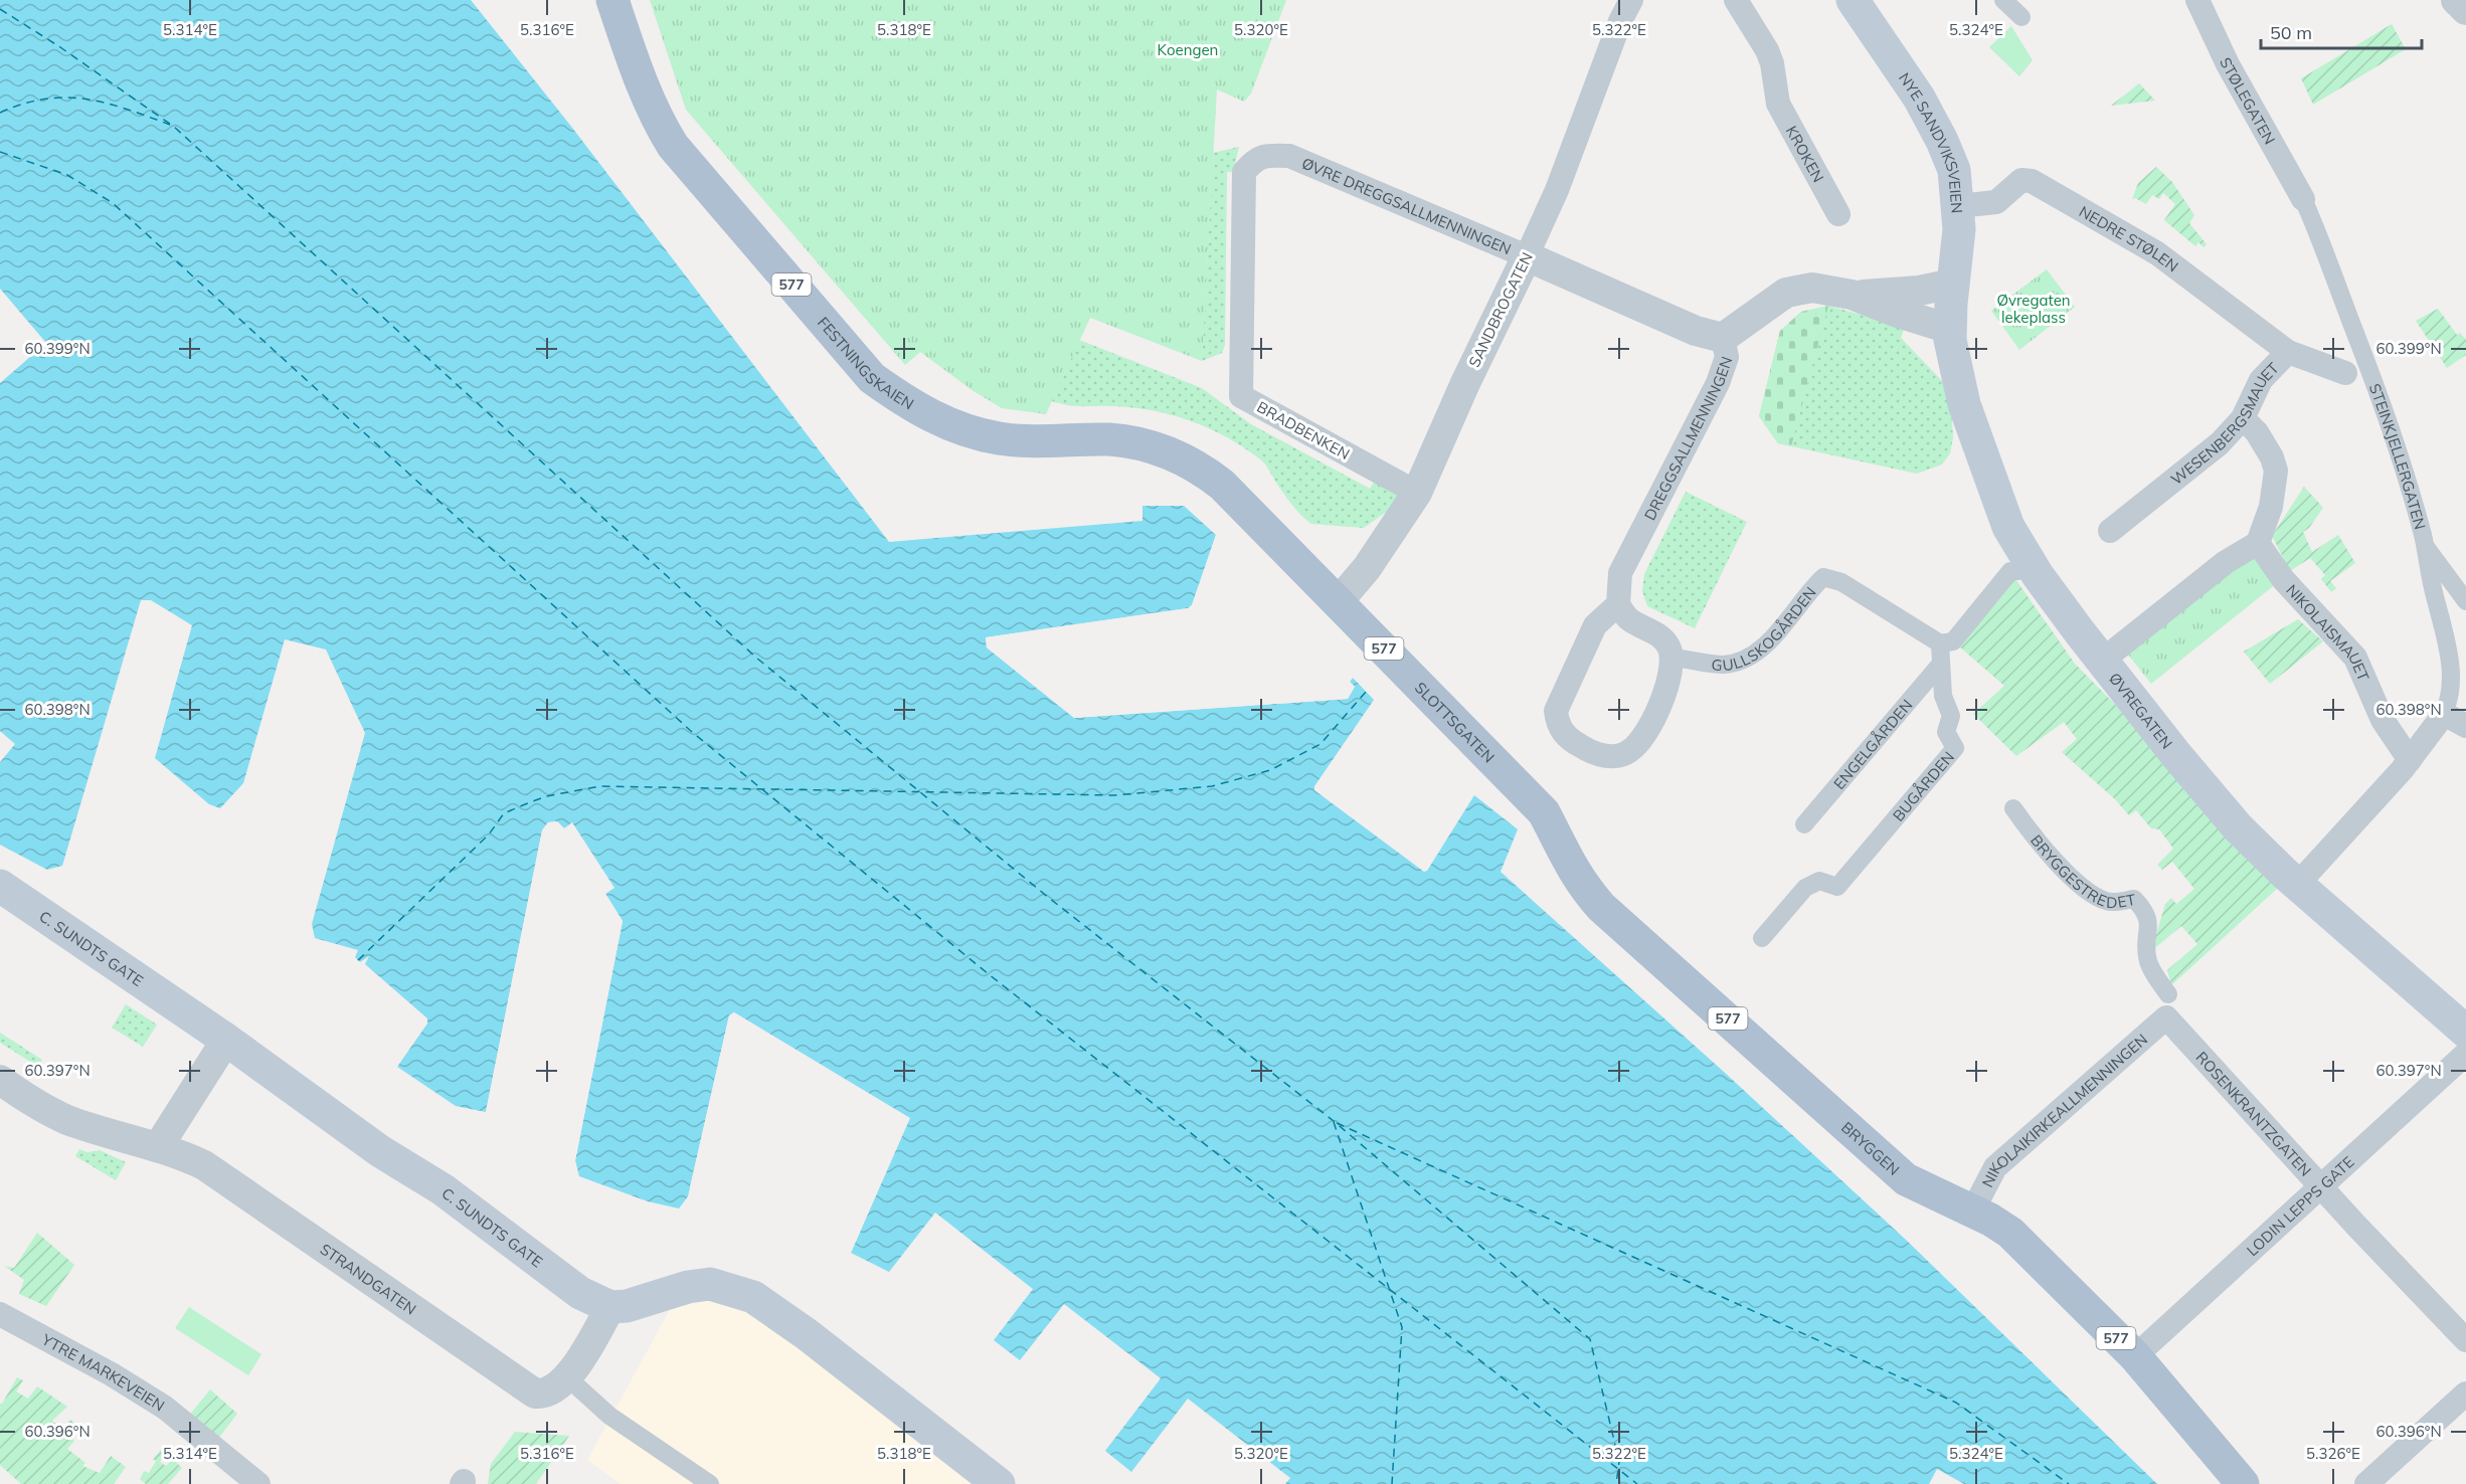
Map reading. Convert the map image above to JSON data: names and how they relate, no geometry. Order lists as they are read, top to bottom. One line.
{"streets":{"main road":["NYE SANDVIKSVEIEN","577","FESTNINGSKAIEN","ØVREGATEN","SLOTTSGATEN","C. SUNDTS GATE","BRYGGEN"],"street":["STØLEGATEN","KROKEN","ØVRE DREGGSALLMENNINGEN","NEDRE STØLEN","SANDBROGATEN","WESENBERGSMAUET","BRADBENKEN","DREGGSALLMENNINGEN","STEINKJELLERGATEN","GULLSKOGÅRDEN","NIKOLAISMAUET","ENGELGÅRDEN","BUGÅRDEN","BRYGGESTREDET","NIKOLAIKIRKEALLMENNINGEN","ROSENKRANTZGATEN","LODIN LEPPS GATE","STRANDGATEN","YTRE MARKEVEIEN"]},"crossings":[["STØLEGATEN","STEINKJELLERGATEN"],["NYE SANDVIKSVEIEN","NEDRE STØLEN"],["NYE SANDVIKSVEIEN","DREGGSALLMENNINGEN"],["NYE SANDVIKSVEIEN","ØVREGATEN"],["ØVRE DREGGSALLMENNINGEN","SANDBROGATEN"],["ØVRE DREGGSALLMENNINGEN","BRADBENKEN"],["ØVRE DREGGSALLMENNINGEN","DREGGSALLMENNINGEN"],["NEDRE STØLEN","WESENBERGSMAUET"],["SANDBROGATEN","FESTNINGSKAIEN"],["SANDBROGATEN","BRADBENKEN"],["SANDBROGATEN","SLOTTSGATEN"],["FESTNINGSKAIEN","SLOTTSGATEN"],["DREGGSALLMENNINGEN","GULLSKOGÅRDEN"],["DREGGSALLMENNINGEN","ØVREGATEN"],["GULLSKOGÅRDEN","BUGÅRDEN"],["SLOTTSGATEN","BRYGGEN"],["ENGELGÅRDEN","BUGÅRDEN"],["BRYGGESTREDET","NIKOLAIKIRKEALLMENNINGEN"],["BRYGGESTREDET","ROSENKRANTZGATEN"],["NIKOLAIKIRKEALLMENNINGEN","ROSENKRANTZGATEN"],["NIKOLAIKIRKEALLMENNINGEN","BRYGGEN"],["ROSENKRANTZGATEN","LODIN LEPPS GATE"],["BRYGGEN","LODIN LEPPS GATE"]],"parks":["Koengen","Øvregaten lekeplass"],"scale_bar":"50 m","coordinates":["5.314°E","5.316°E","5.318°E","5.320°E","5.322°E","5.324°E","60.399°N","60.398°N","60.397°N","60.396°N","5.326°E"]}
